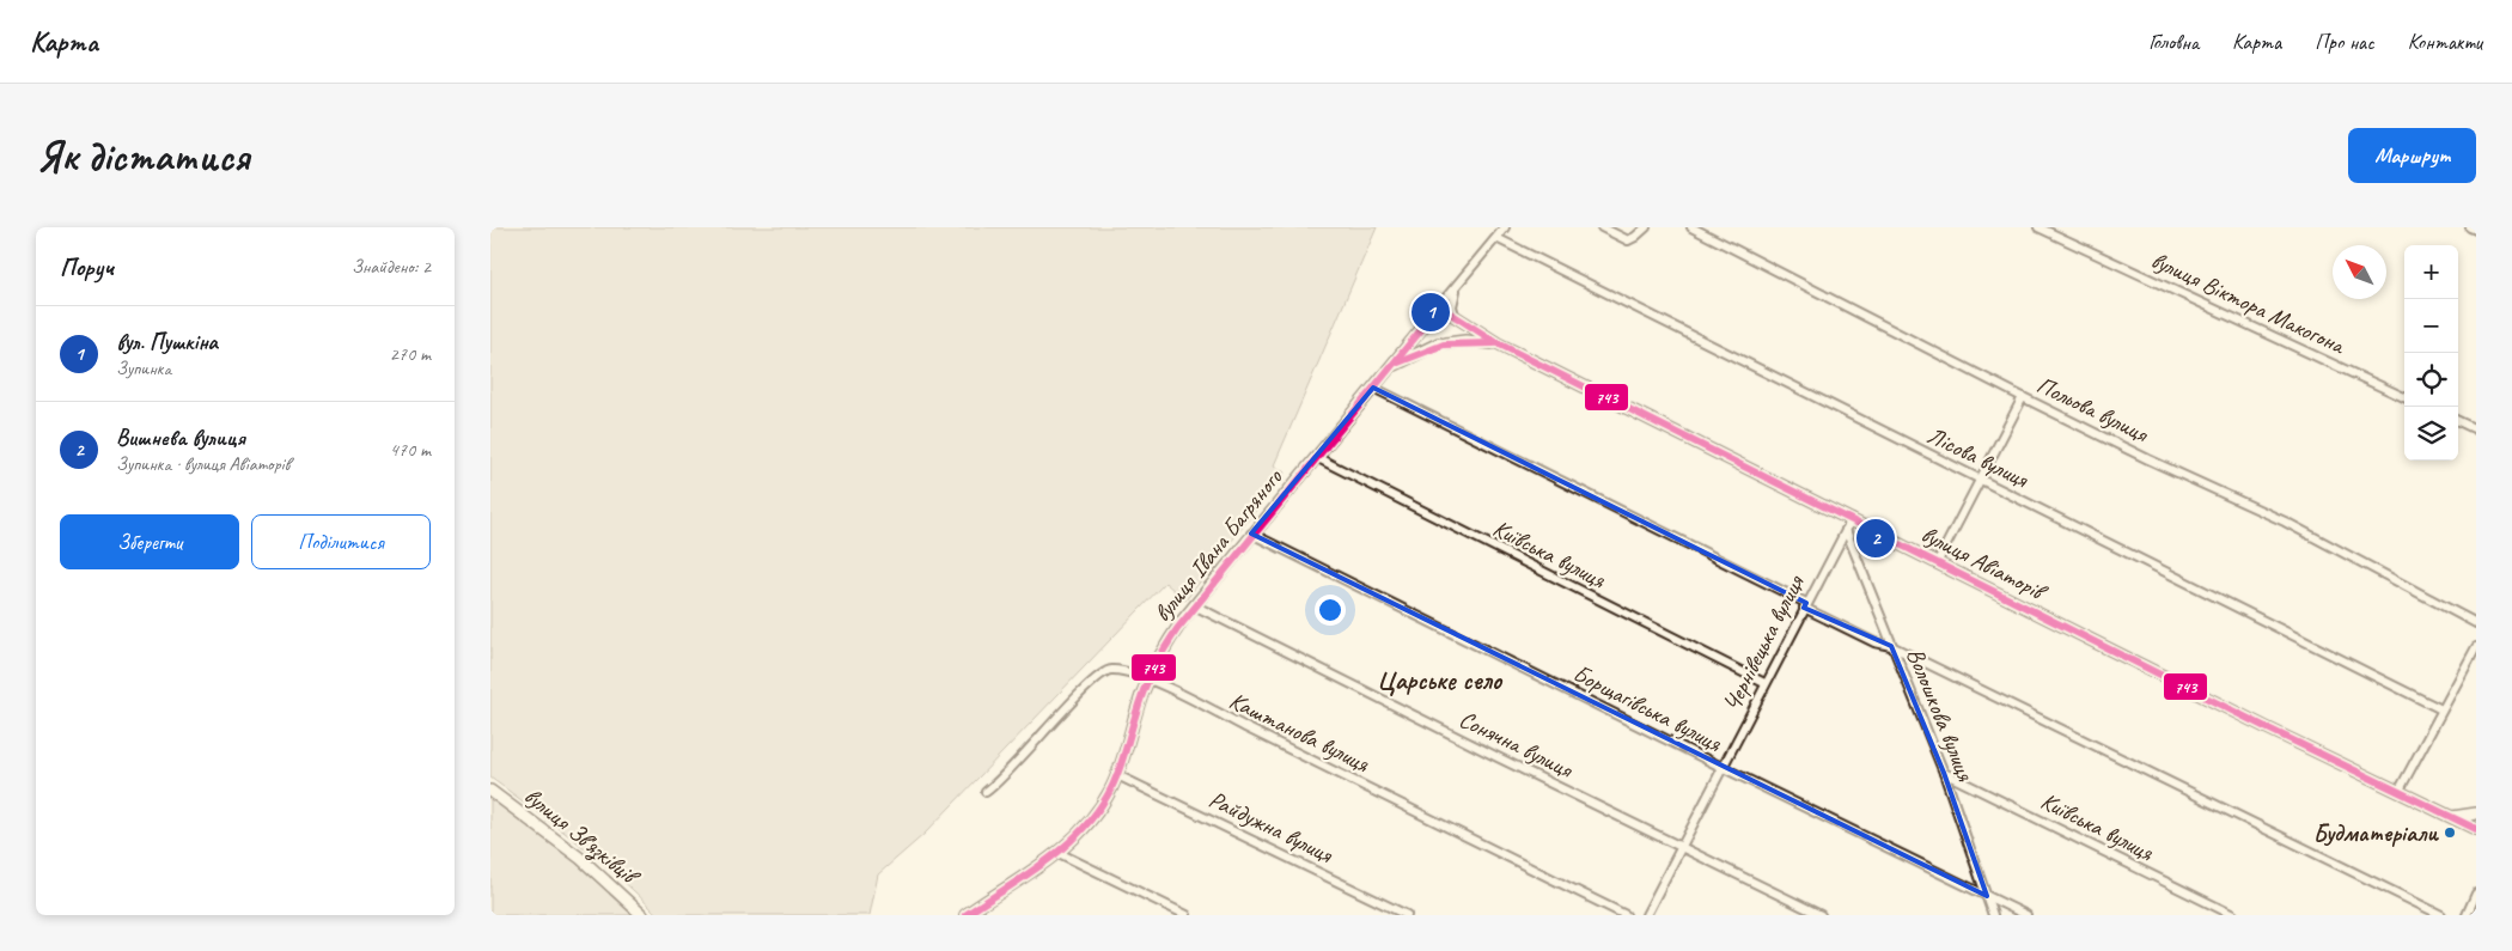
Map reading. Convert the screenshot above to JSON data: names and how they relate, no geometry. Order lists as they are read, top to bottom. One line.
{"streets":{"main road":["вулиця Івана Багряного","вулиця Авіаторів","вулиця Зв'язківців"],"street":["вулиця Віктора Макогона","Польова вулиця","Лісова вулиця","Київська вулиця","Чернівецька вулиця","Борщагівська вулиця","Волошкова вулиця","Каштанова вулиця","Сонячна вулиця","Райдужна вулиця"]},"crossings":[["Лісова вулиця","вулиця Івана Багряного"],["вулиця Івана Багряного","Київська вулиця"],["вулиця Івана Багряного","вулиця Авіаторів"],["вулиця Івана Багряного","Борщагівська вулиця"],["вулиця Івана Багряного","Каштанова вулиця"],["вулиця Івана Багряного","Сонячна вулиця"],["вулиця Івана Багряного","Райдужна вулиця"],["Київська вулиця","Чернівецька вулиця"],["Київська вулиця","Волошкова вулиця"],["вулиця Авіаторів","Чернівецька вулиця"],["Чернівецька вулиця","Борщагівська вулиця"],["Чернівецька вулиця","Волошкова вулиця"],["Чернівецька вулиця","Сонячна вулиця"],["Борщагівська вулиця","Волошкова вулиця"]],"districts":["Царське село"],"places":["Будматеріали"],"lines":["transit line 743"],"north":"top left","page":{"header":"Карта","nav":["Головна","Карта","Про нас","Контакти"],"buttons":["Маршрут",["Зберегти","Поділитися"]],"title":"Як дістатися","heading":["Поруч","Знайдено: 2"],"map_buttons":["+","−"],"pins":["1","2"],"list":[{"mark":"1","name":"вул. Пушкіна","note":"Зупинка","value":"270 m"},{"mark":"2","name":"Вишнева вулиця","note":"Зупинка · вулиця Авіаторів","value":"470 m"}]}}
